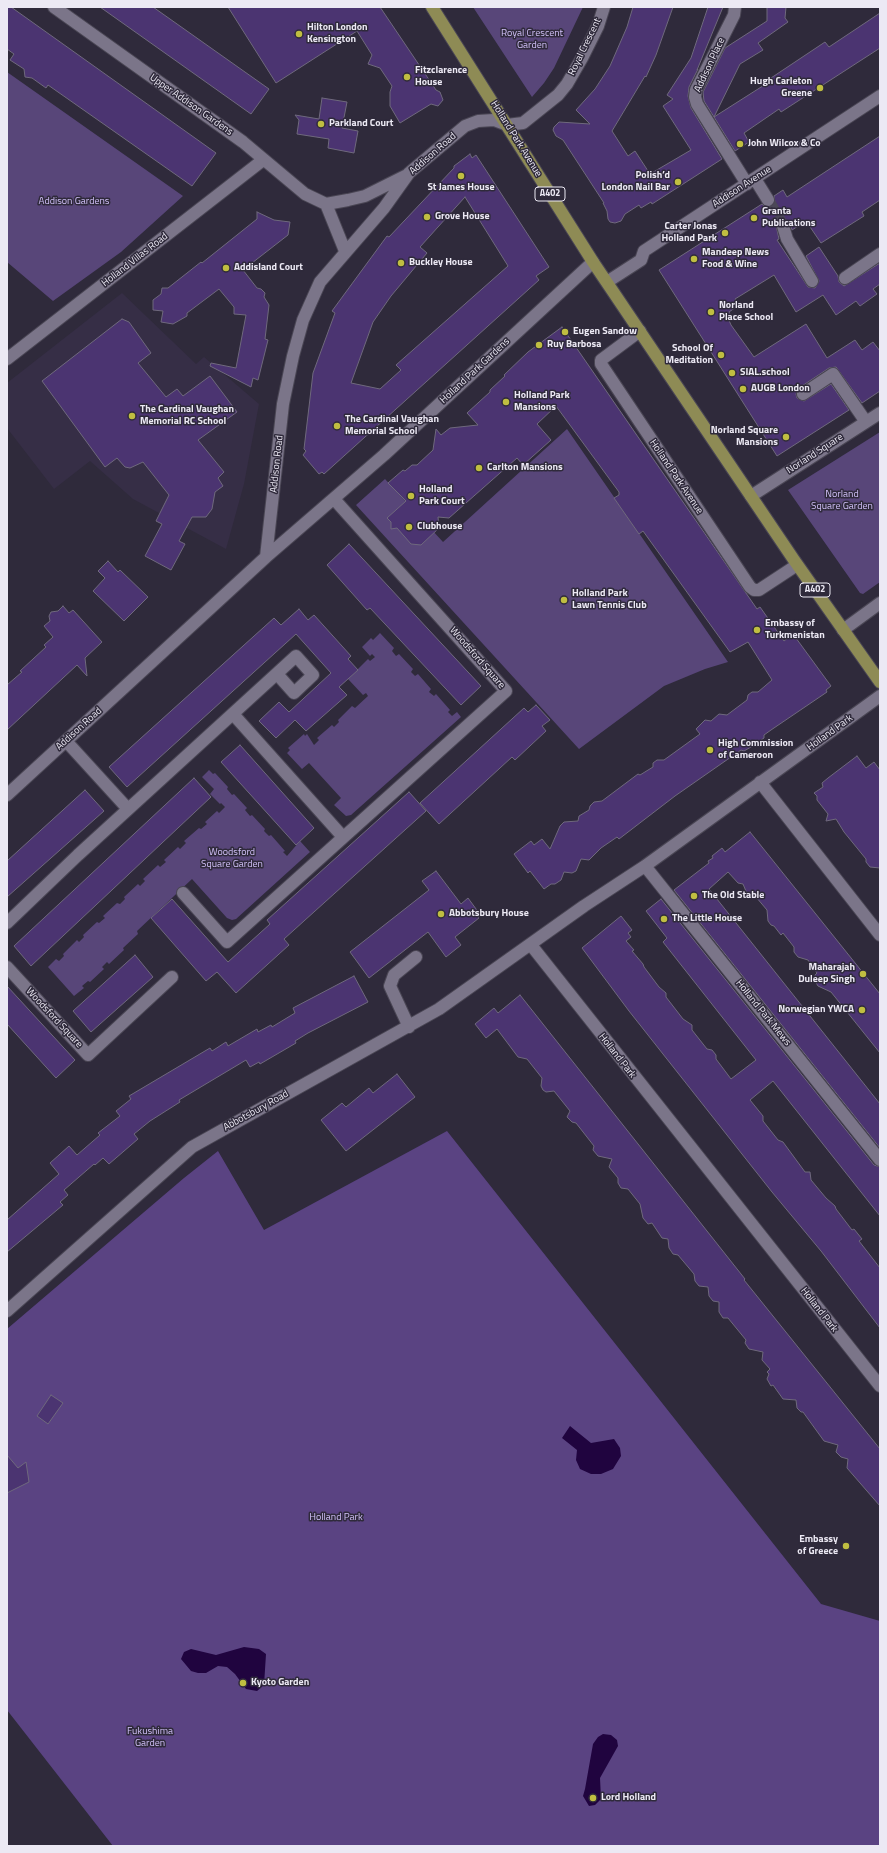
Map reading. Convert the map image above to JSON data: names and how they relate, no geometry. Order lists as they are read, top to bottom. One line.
{"streets":{"main road":["Holland Park Avenue","A402"],"street":["Royal Crescent","Addison Place","Upper Addison Gardens","Addison Road","Addison Avenue","Holland Villas Road","Holland Park Gardens","Norland Square","Woodsford Square","Holland Park","Holland Park Mews","Abbotsbury Road"]},"crossings":[["Royal Crescent","Holland Park Avenue"],["Royal Crescent","Addison Road"],["Addison Place","Addison Avenue"],["Upper Addison Gardens","Holland Villas Road"],["Holland Park Avenue","Addison Road"],["Holland Park Avenue","Addison Avenue"],["Holland Park Avenue","Holland Park Gardens"],["Holland Park Avenue","Norland Square"],["Addison Road","Holland Park Gardens"],["Holland Park Gardens","Woodsford Square"],["Holland Park","Holland Park Mews"],["Holland Park","Abbotsbury Road"]],"parks":["Royal Crescent Garden","Addison Gardens","Norland Square Garden","Woodsford Square Garden","Holland Park","Fukushima Garden"],"places":["Hilton London Kensington","Fitzclarence House","Hugh Carleton Greene","Parkland Court","John Wilcox & Co","St James House","Polish’d London Nail Bar","Grove House","Granta Publications","Carter Jonas Holland Park","Mandeep News Food & Wine","Buckley House","Addisland Court","Norland Place School","Eugen Sandow","Ruy Barbosa","School Of Meditation","SIAL.school","AUGB London","Holland Park Mansions","The Cardinal Vaughan Memorial RC School","The Cardinal Vaughan Memorial School","Norland Square Mansions","Carlton Mansions","Holland Park Court","Clubhouse","Holland Park Lawn Tennis Club","Embassy of Turkmenistan","High Commission of Cameroon","The Old Stable","Abbotsbury House","The Little House","Maharajah Duleep Singh","Norwegian YWCA","Embassy of Greece","Kyoto Garden","Lord Holland"]}
